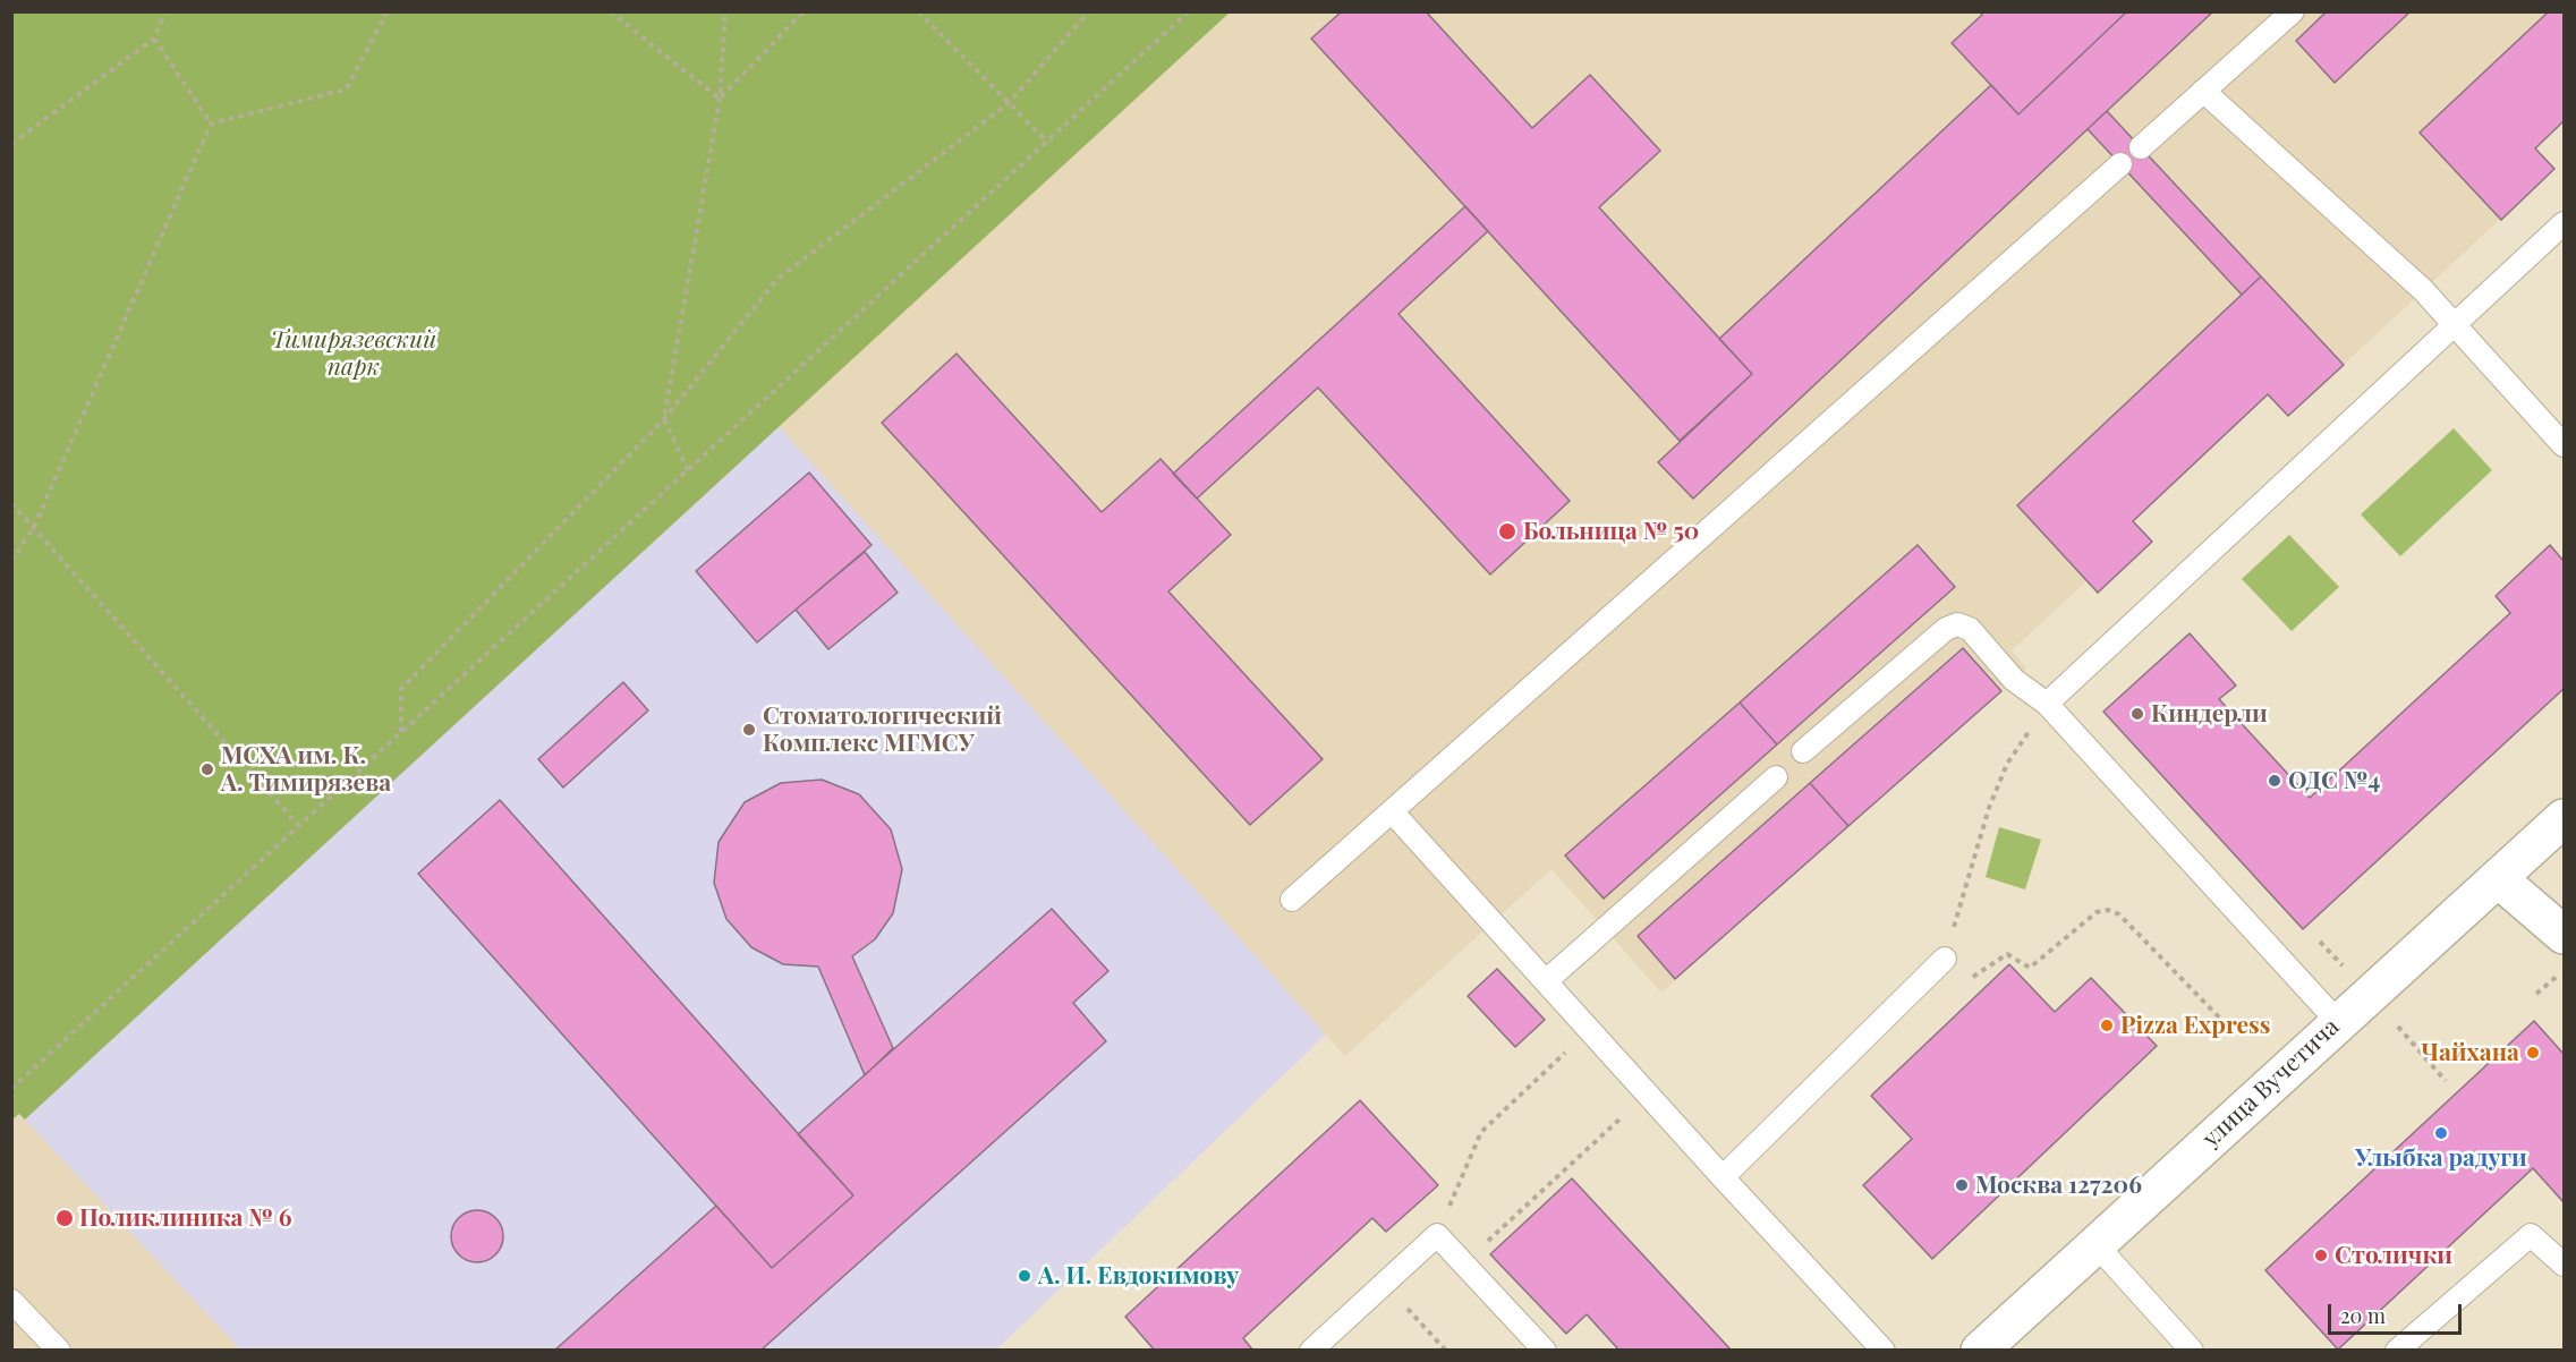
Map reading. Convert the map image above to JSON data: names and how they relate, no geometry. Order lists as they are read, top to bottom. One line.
{"streets":{"street":["улица Вучетича"]},"parks":["Тимирязевский парк"],"places":["Больница № 50","Киндерли","Стоматологический Комплекс МГМСУ","МСХА им. К. А. Тимирязева","ОДС №4","Pizza Express","Чайхана","Улыбка радуги","Москва 127206","Поликлиника № 6","Столички","А. И. Евдокимову"],"scale_bar":"20 m"}
